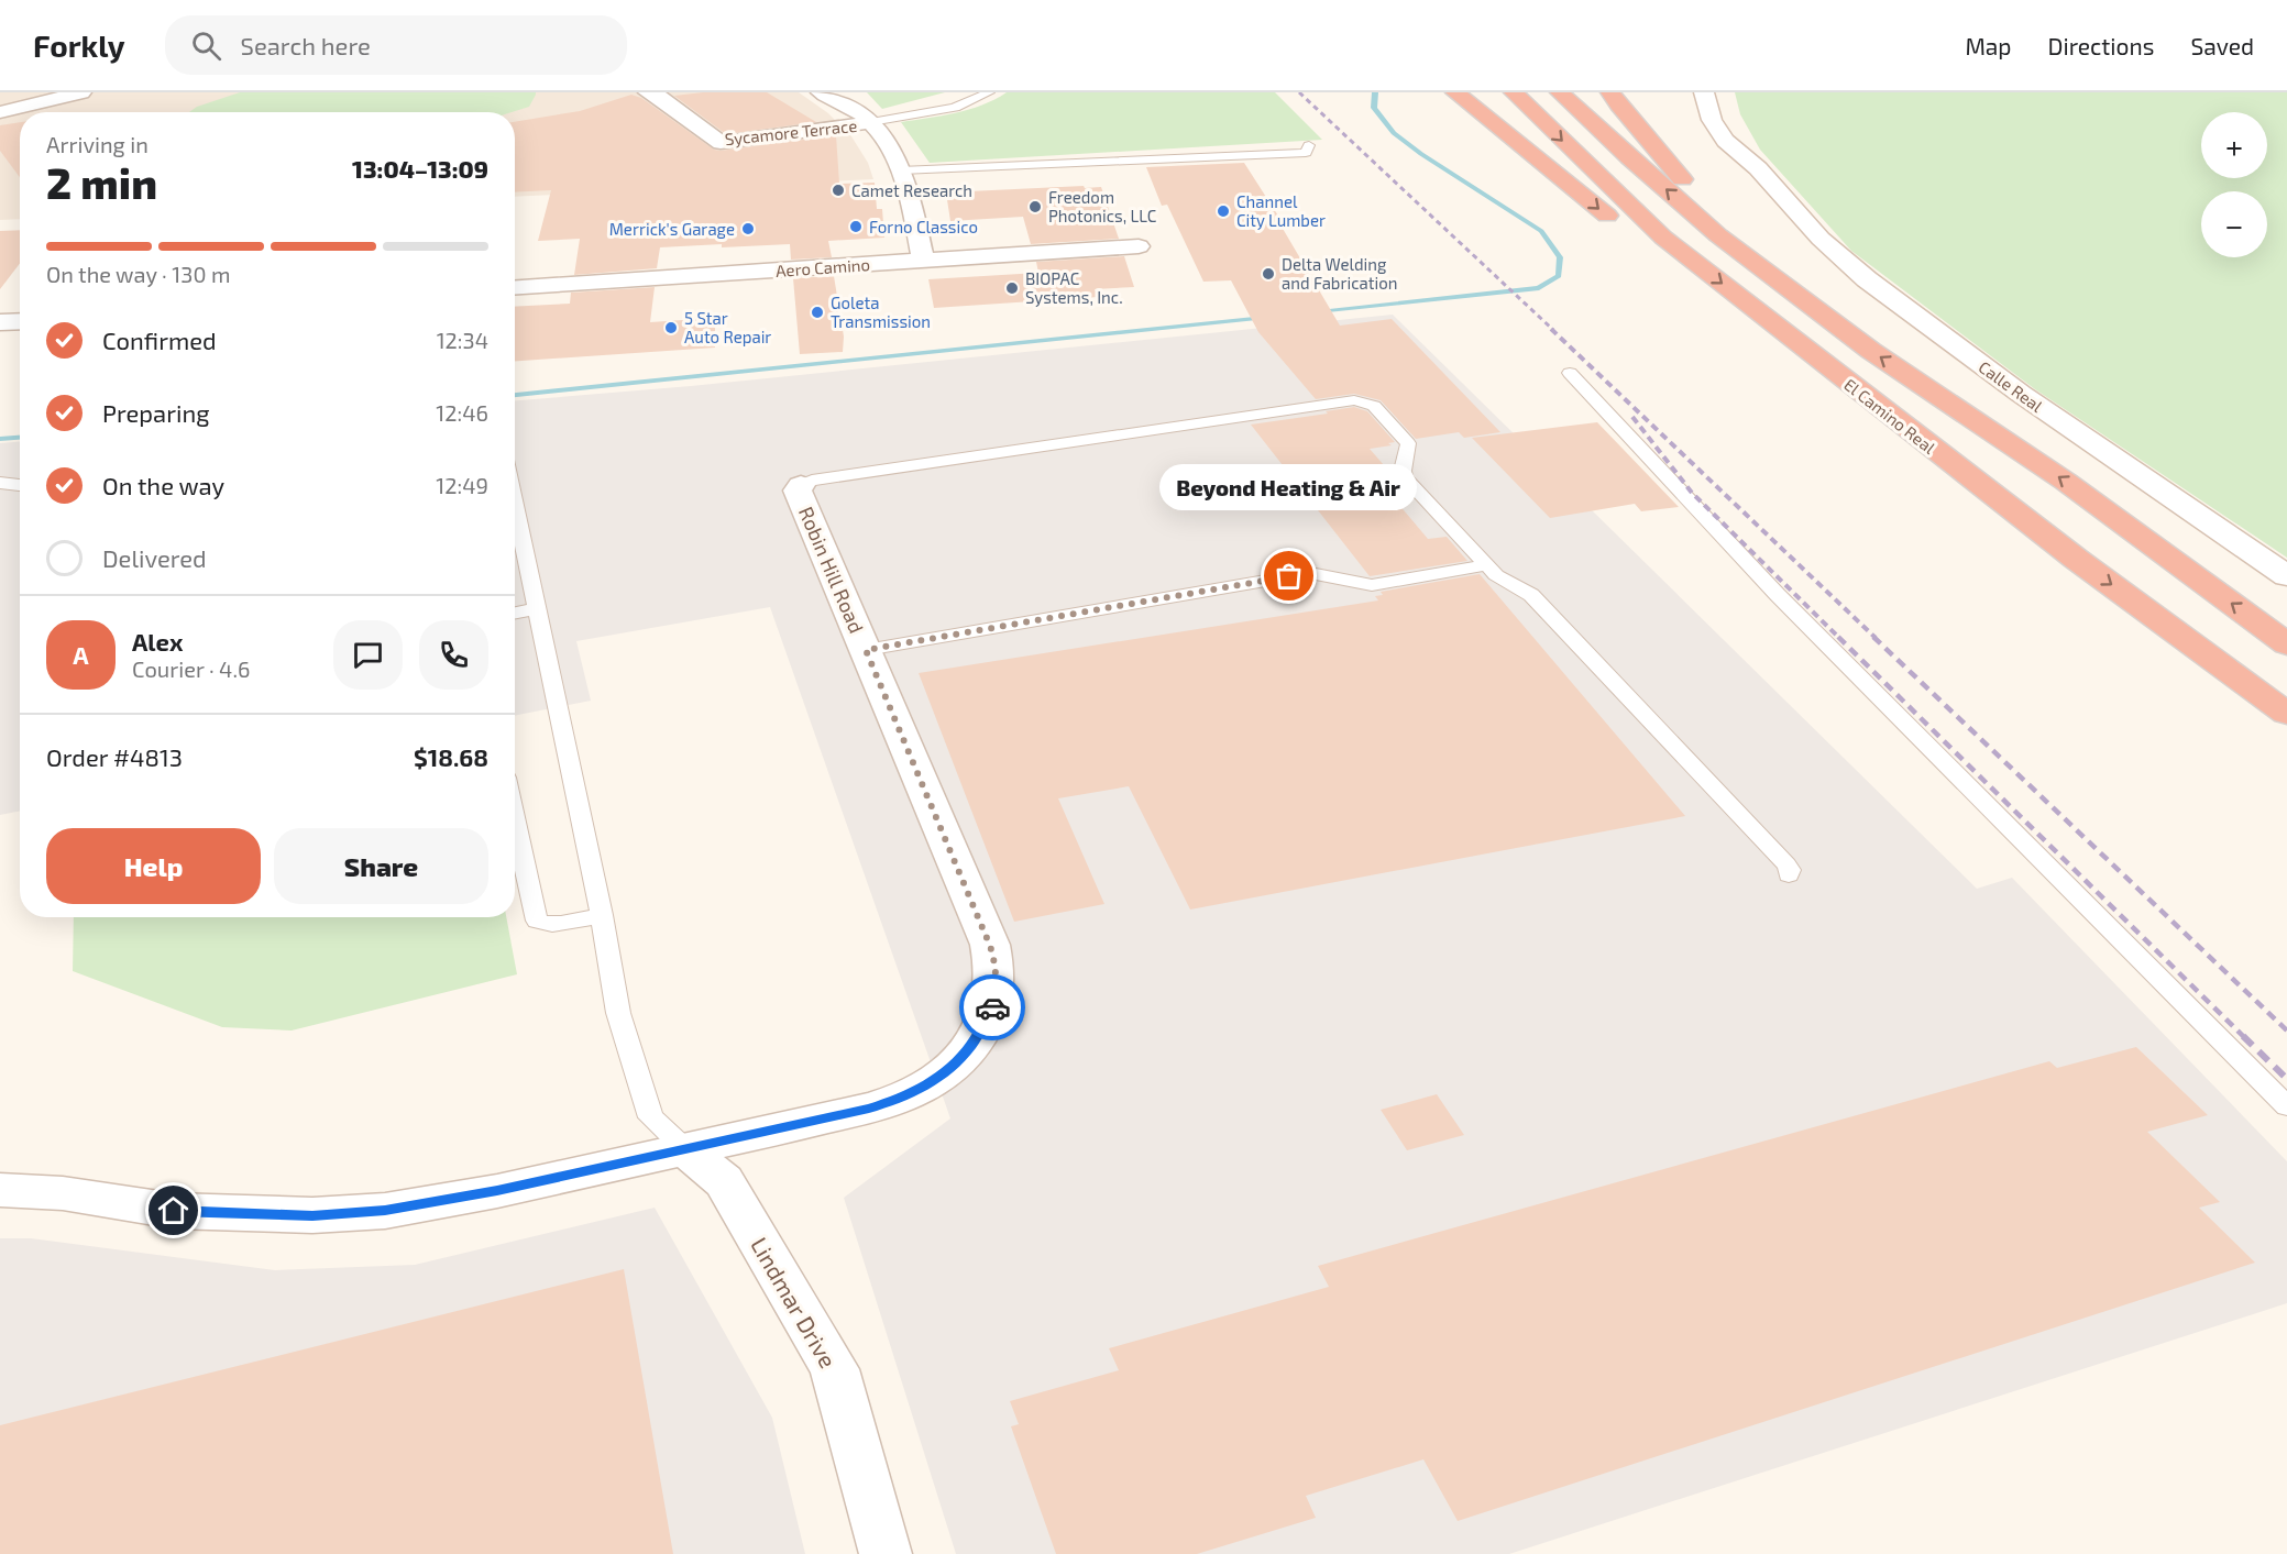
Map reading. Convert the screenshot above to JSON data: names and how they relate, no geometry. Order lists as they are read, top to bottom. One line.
{"streets":{"highway":["El Camino Real"],"street":["Sycamore Terrace","Aero Camino","Calle Real","Robin Hill Road","Lindmar Drive"]},"crossings":[["Robin Hill Road","Lindmar Drive"]],"places":["Camet Research","Freedom Photonics, LLC","Channel City Lumber","Forno Classico","Merrick's Garage","Delta Welding and Fabrication","BIOPAC Systems, Inc.","Goleta Transmission","5 Star Auto Repair","Beyond Heating & Air"],"page":{"header":"Forkly","search":"Search here","nav":["Map","Directions","Saved"],"map_buttons":["+","−"],"heading":["2 min","Arriving in","13:04–13:09"],"panel":["Alex","Courier · 4.6","Order #4813","$18.68"],"bar":"On the way · 130 m","list":[["Confirmed","12:34"],["Preparing","12:46"],["On the way","12:49"],"Delivered"],"bubble":"Beyond Heating & Air","round":"A","buttons":["Help","Share"]}}
